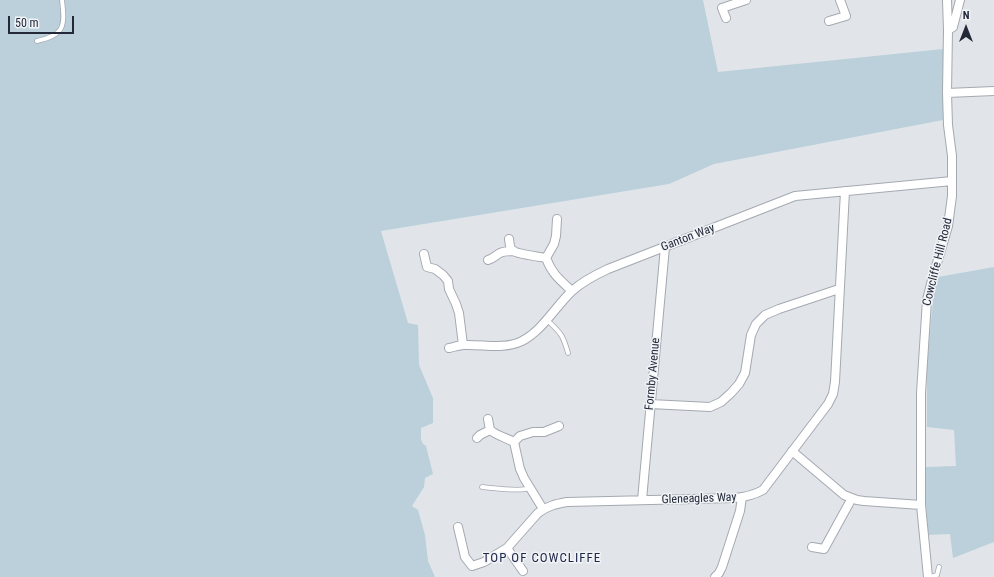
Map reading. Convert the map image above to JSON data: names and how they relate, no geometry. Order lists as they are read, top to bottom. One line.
{"streets":{"street":["Ganton Way","Cowcliffe Hill Road","Formby Avenue","Gleneagles Way"]},"crossings":[["Ganton Way","Cowcliffe Hill Road"],["Ganton Way","Formby Avenue"],["Ganton Way","Gleneagles Way"],["Formby Avenue","Gleneagles Way"]],"districts":["TOP OF COWCLIFFE"],"scale_bar":"50 m","north":"top"}
